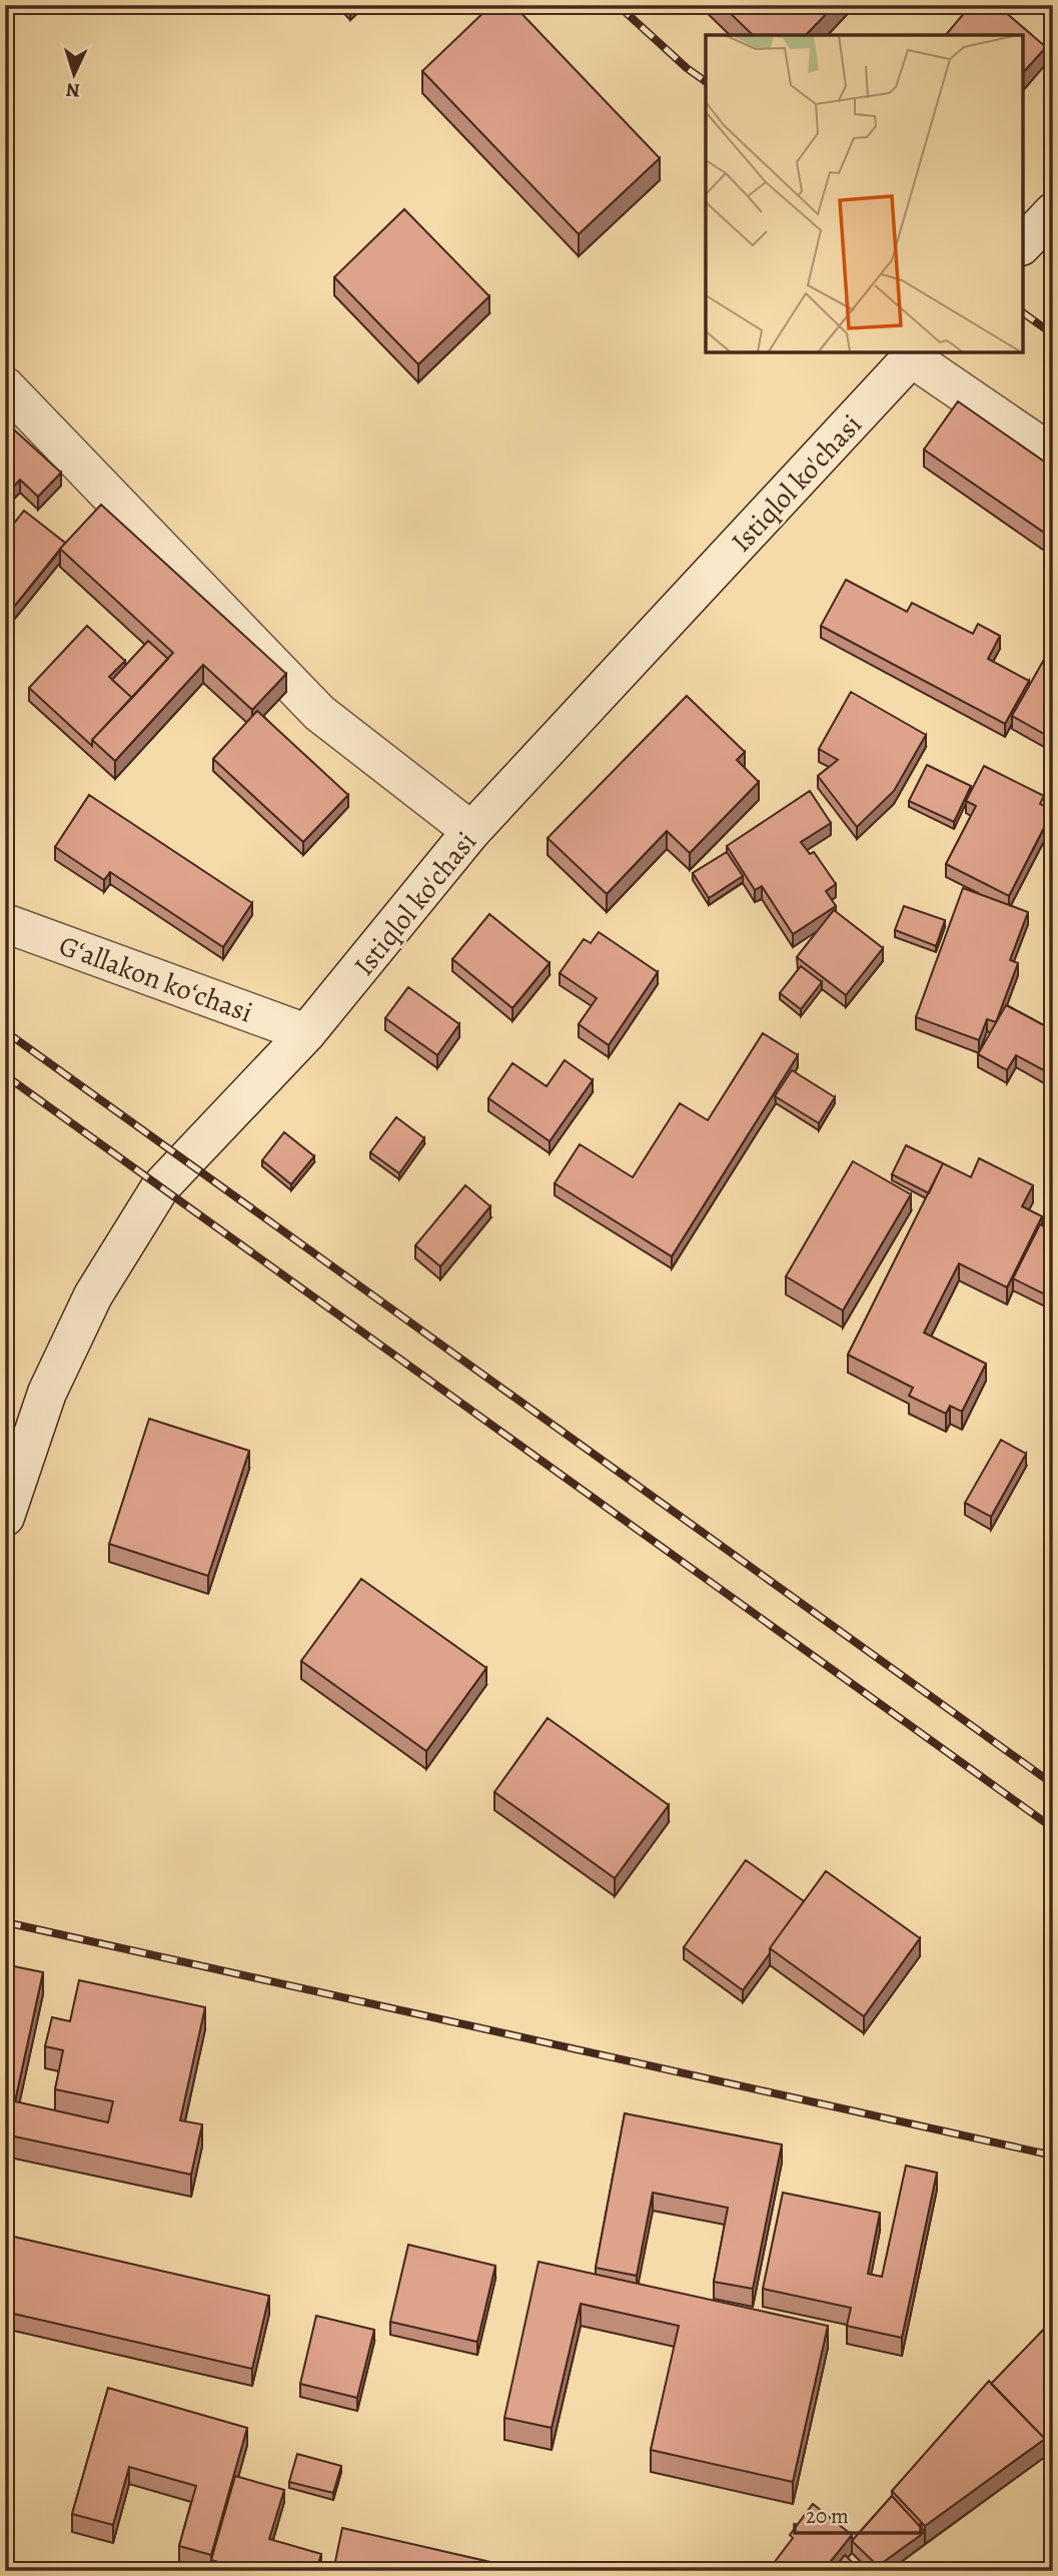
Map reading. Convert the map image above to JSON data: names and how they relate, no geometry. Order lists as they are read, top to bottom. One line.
{"streets":{"main road":["Istiqlol ko'chasi","Gʻallakon koʻchasi"]},"crossings":[["Istiqlol ko'chasi","Gʻallakon koʻchasi"]],"scale_bar":"20 m","north":"bottom"}
